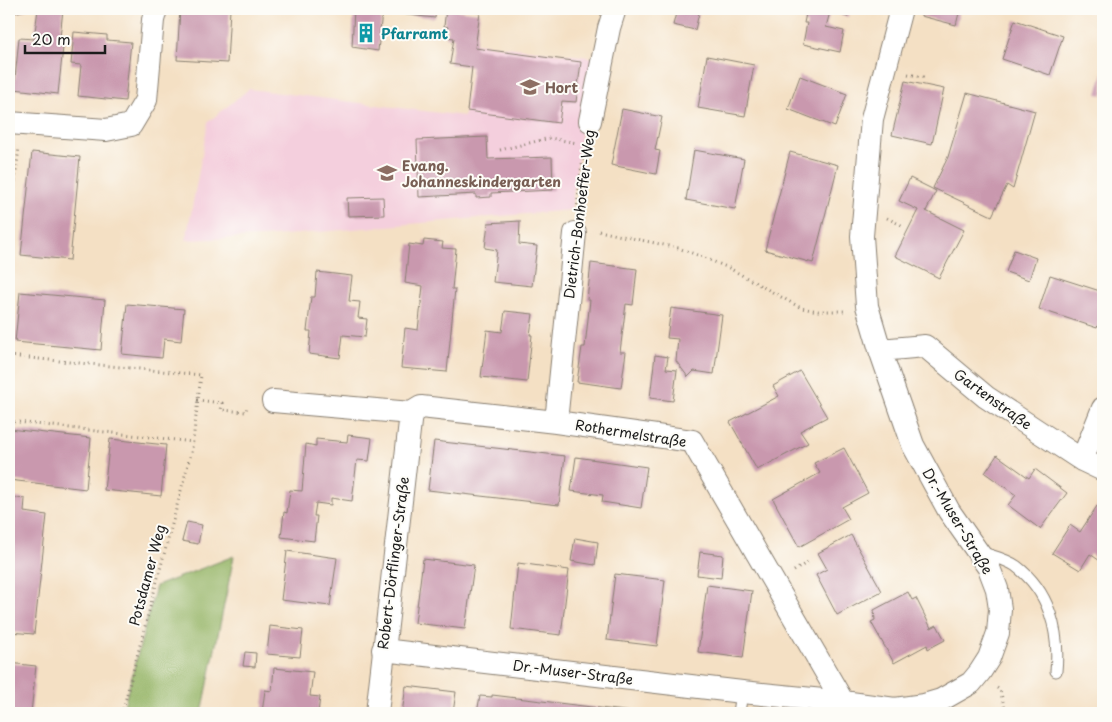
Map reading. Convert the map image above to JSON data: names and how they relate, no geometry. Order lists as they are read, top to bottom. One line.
{"streets":{"street":["Dietrich-Bonhoeffer-Weg","Gartenstraße","Rothermelstraße","Dr.-Muser-Straße","Robert-Dörflinger-Straße"],"path":["Potsdamer Weg"]},"crossings":[["Dietrich-Bonhoeffer-Weg","Rothermelstraße"],["Gartenstraße","Dr.-Muser-Straße"],["Rothermelstraße","Dr.-Muser-Straße"],["Rothermelstraße","Robert-Dörflinger-Straße"],["Dr.-Muser-Straße","Robert-Dörflinger-Straße"]],"places":{"building":["Pfarramt"],"school or university":["Hort","Evang. Johanneskindergarten"]},"scale_bar":"20 m"}
